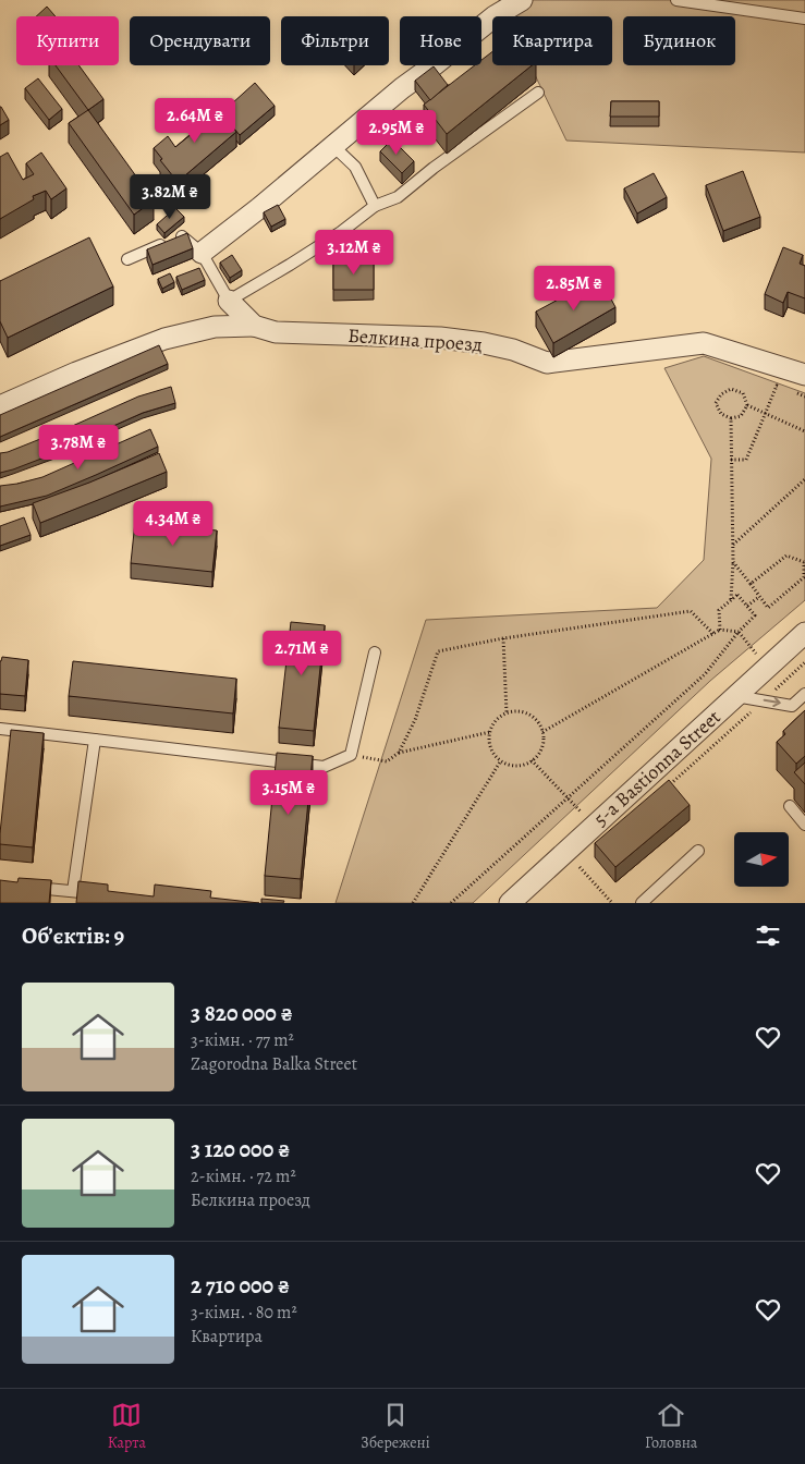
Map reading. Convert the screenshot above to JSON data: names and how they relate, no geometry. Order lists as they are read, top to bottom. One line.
{"streets":{"street":["Белкина проезд","5-a Bastionna Street"]},"north":"right","page":{"chip":["Купити","Орендувати","Фільтри","Нове","Квартира","Будинок"],"price":["2.64M ₴","2.95M ₴","3.82M ₴","3.12M ₴","2.85M ₴","3.78M ₴","4.34M ₴","2.71M ₴","3.15M ₴"],"heading":"Об’єктів: 9","list":[{"name":"3 820 000 ₴","note":"3-кімн. · 77 m² · Zagorodna Balka Street"},{"name":"3 120 000 ₴","note":"2-кімн. · 72 m² · Белкина проезд"},{"name":"2 710 000 ₴","note":"3-кімн. · 80 m² · Квартира"}],"tabs":["Карта","Збережені","Головна"]}}
